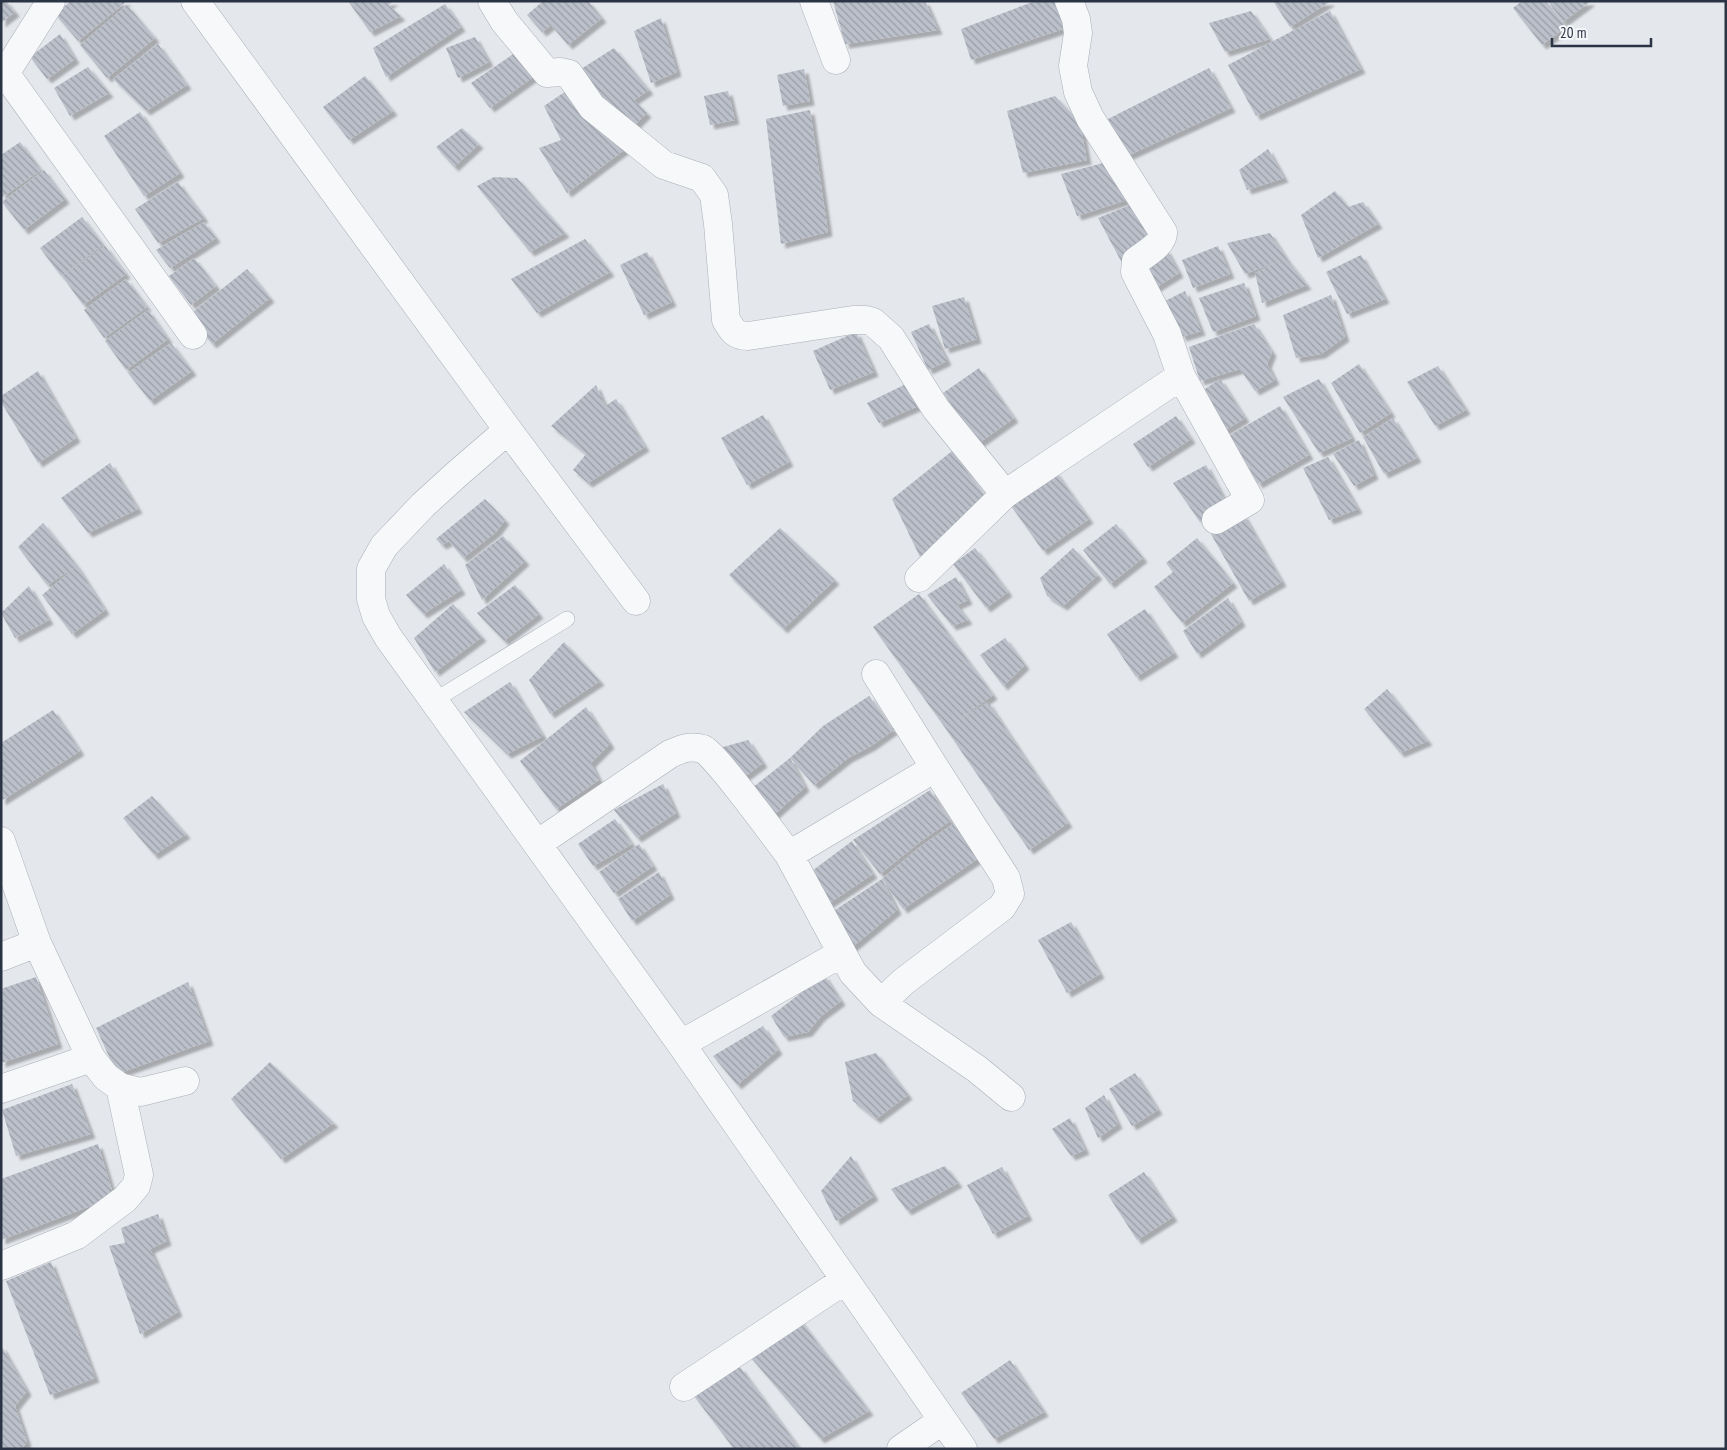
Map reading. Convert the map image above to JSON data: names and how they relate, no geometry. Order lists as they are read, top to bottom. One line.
{"scale_bar":"20 m"}
